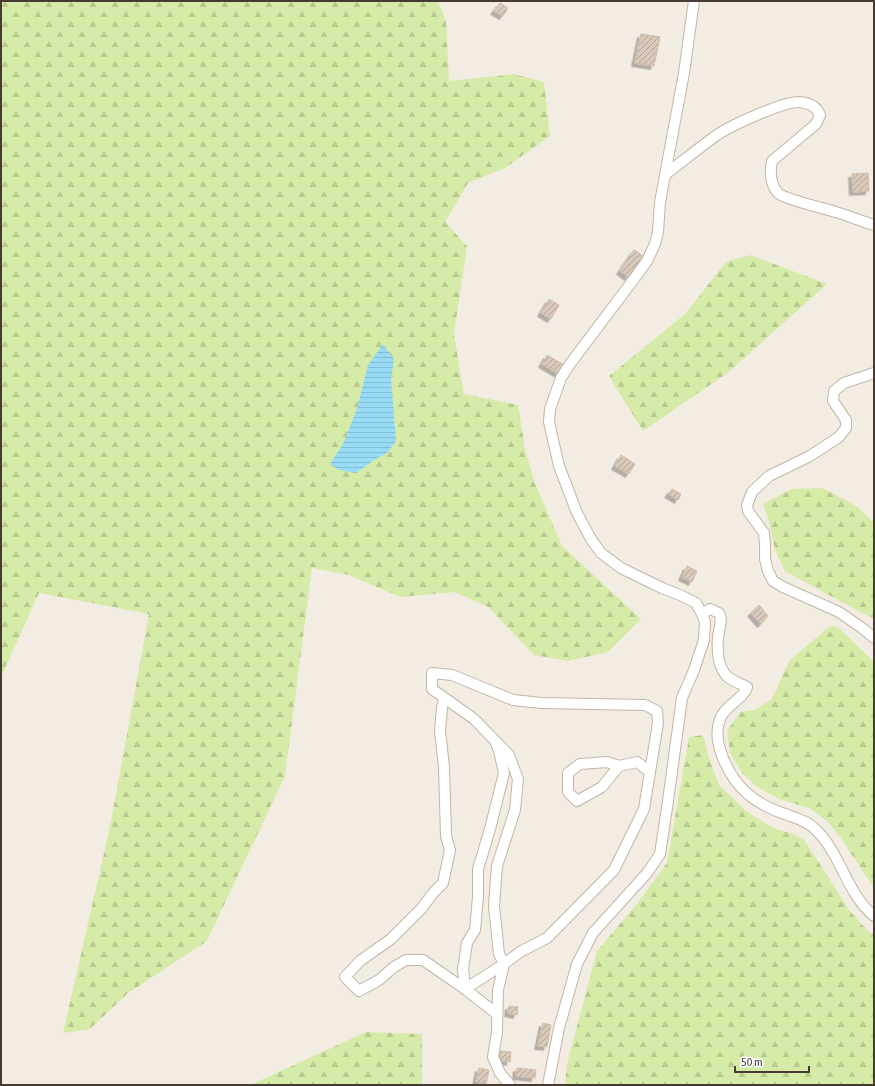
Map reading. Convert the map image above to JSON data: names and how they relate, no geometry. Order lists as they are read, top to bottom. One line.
{"scale_bar":"50 m"}
